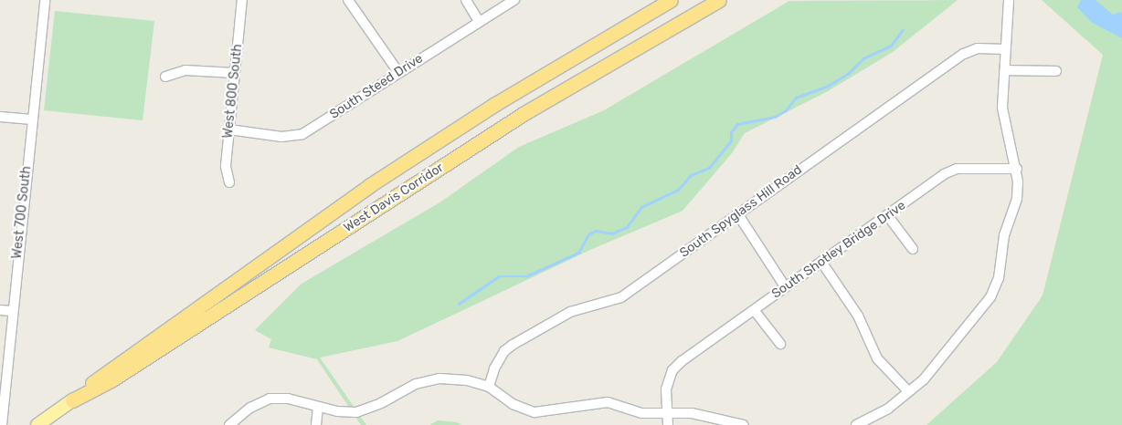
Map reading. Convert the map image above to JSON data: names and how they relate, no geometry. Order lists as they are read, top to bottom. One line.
{"streets":{"highway":["West Davis Corridor"],"street":["South Steed Drive","West 800 South","South Spyglass Hill Road","West 700 South","South Shotley Bridge Drive"]},"crossings":[["South Steed Drive","West 800 South"]]}
